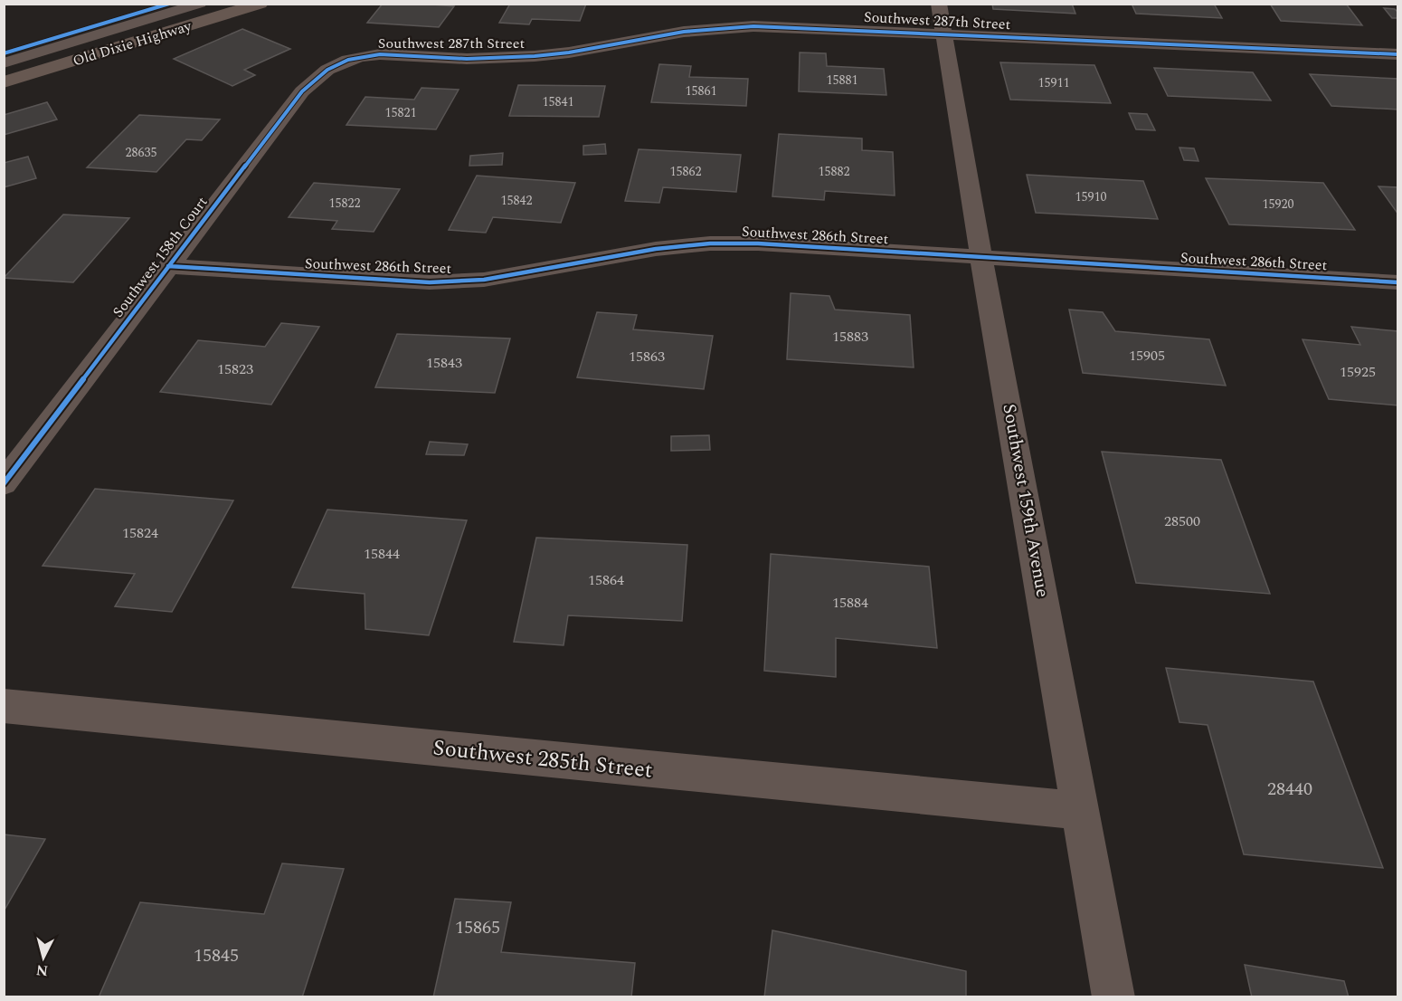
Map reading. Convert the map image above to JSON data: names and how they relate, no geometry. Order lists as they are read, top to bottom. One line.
{"streets":{"street":["Southwest 287th Street","Old Dixie Highway","Southwest 286th Street","Southwest 158th Court","Southwest 159th Avenue","Southwest 285th Street"]},"crossings":[["Southwest 287th Street","Southwest 158th Court"],["Southwest 287th Street","Southwest 159th Avenue"],["Southwest 286th Street","Southwest 158th Court"],["Southwest 286th Street","Southwest 159th Avenue"],["Southwest 159th Avenue","Southwest 285th Street"]],"house_numbers":["15881","15911","15861","15841","15821","28635","15862","15882","15910","15842","15822","15920","15883","15905","15863","15843","15823","15925","28500","15824","15844","15864","15884","28440","15865","15845"],"north":"bottom"}
